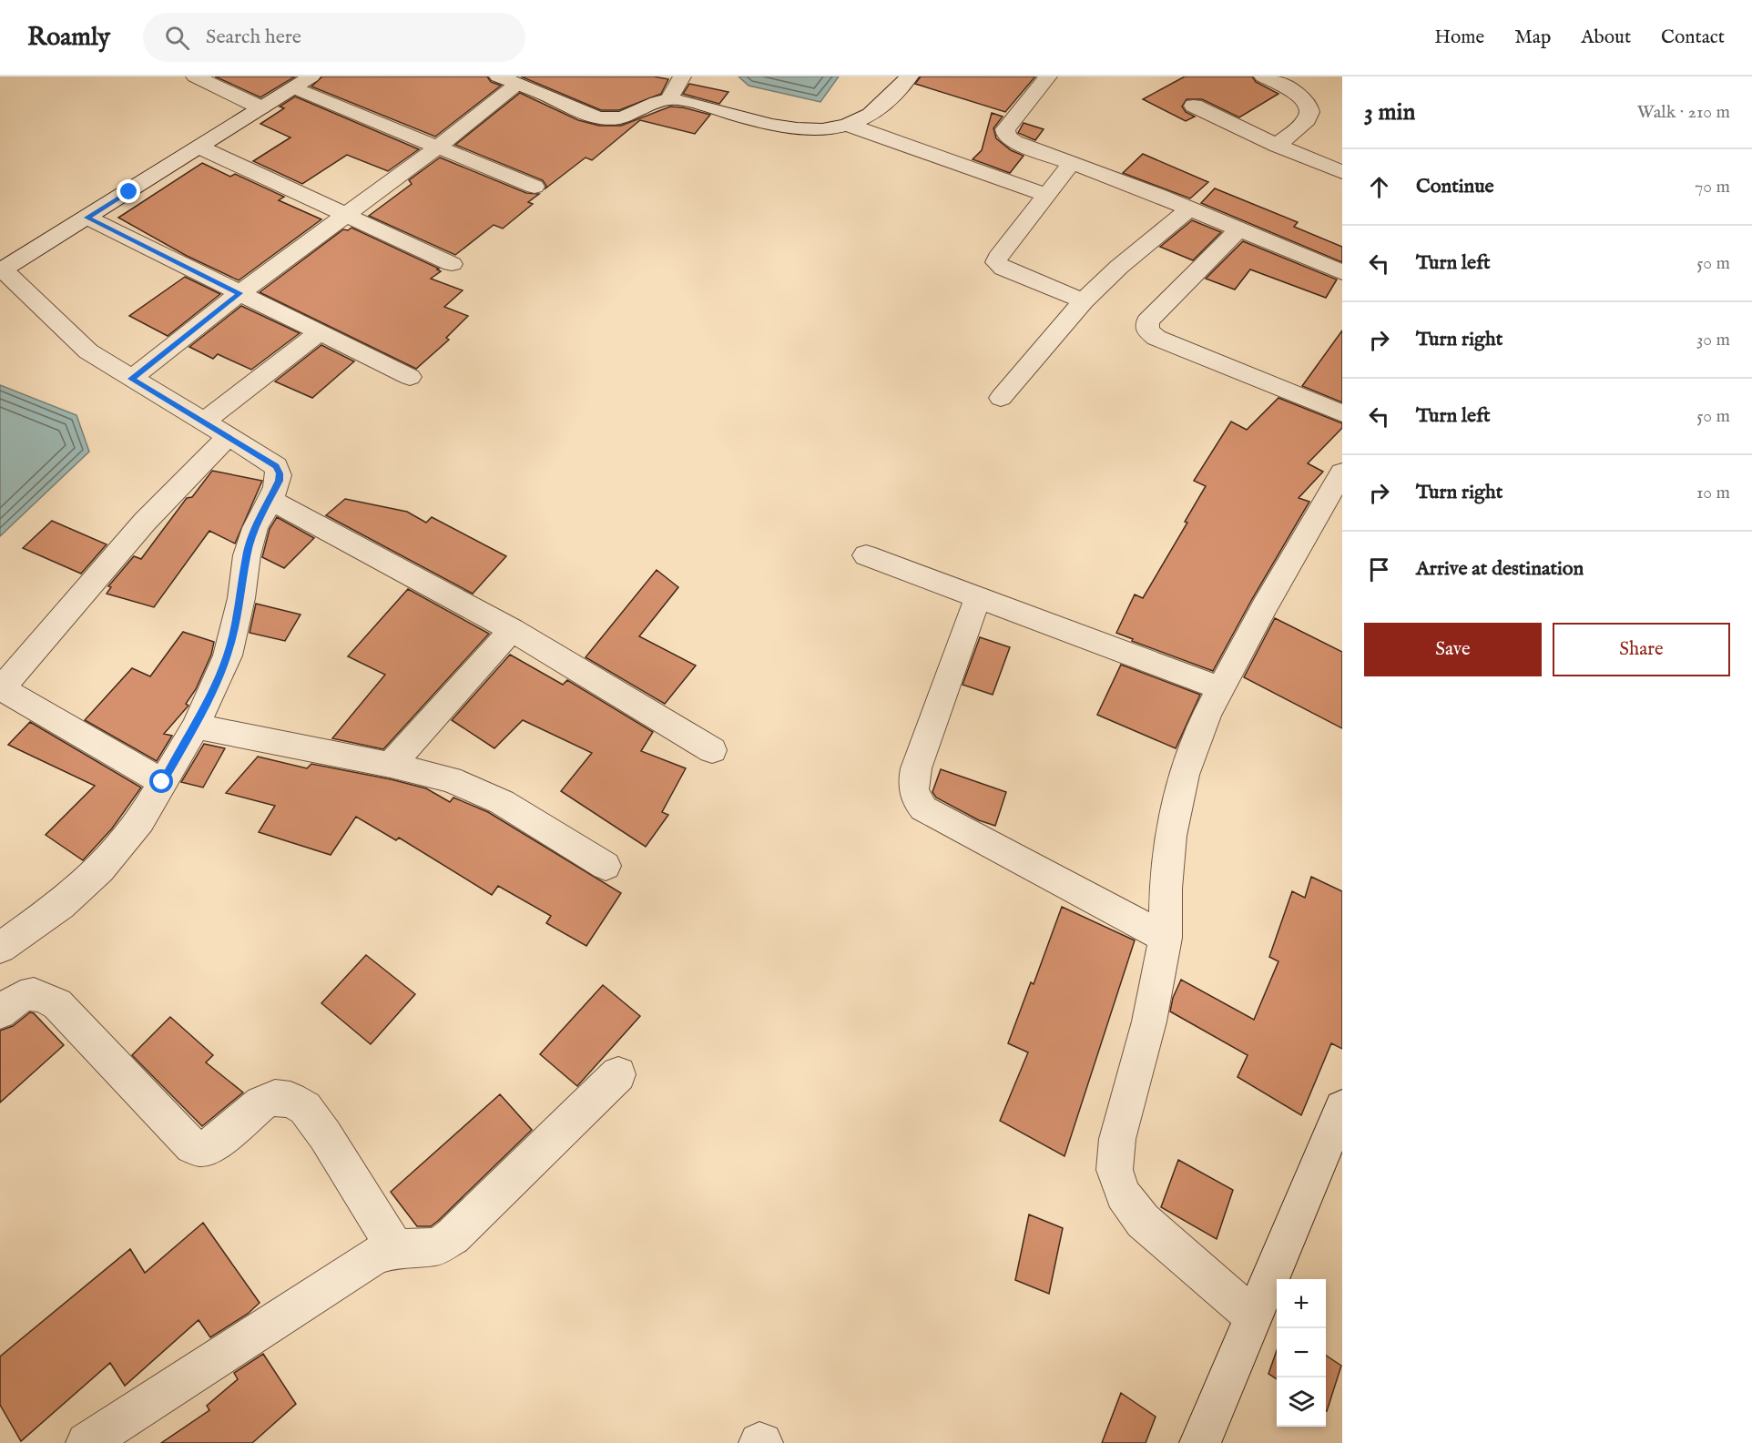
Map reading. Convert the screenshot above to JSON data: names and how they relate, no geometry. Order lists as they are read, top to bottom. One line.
{"page":{"header":"Roamly","search":"Search here","nav":["Home","Map","About","Contact"],"heading":["3 min","Walk · 210 m"],"list":[["Continue","70 m"],["Turn left","50 m"],["Turn right","30 m"],["Turn left","50 m"],["Turn right","10 m"],"Arrive at destination"],"buttons":["Save","Share"],"map_buttons":["+","−"]}}
